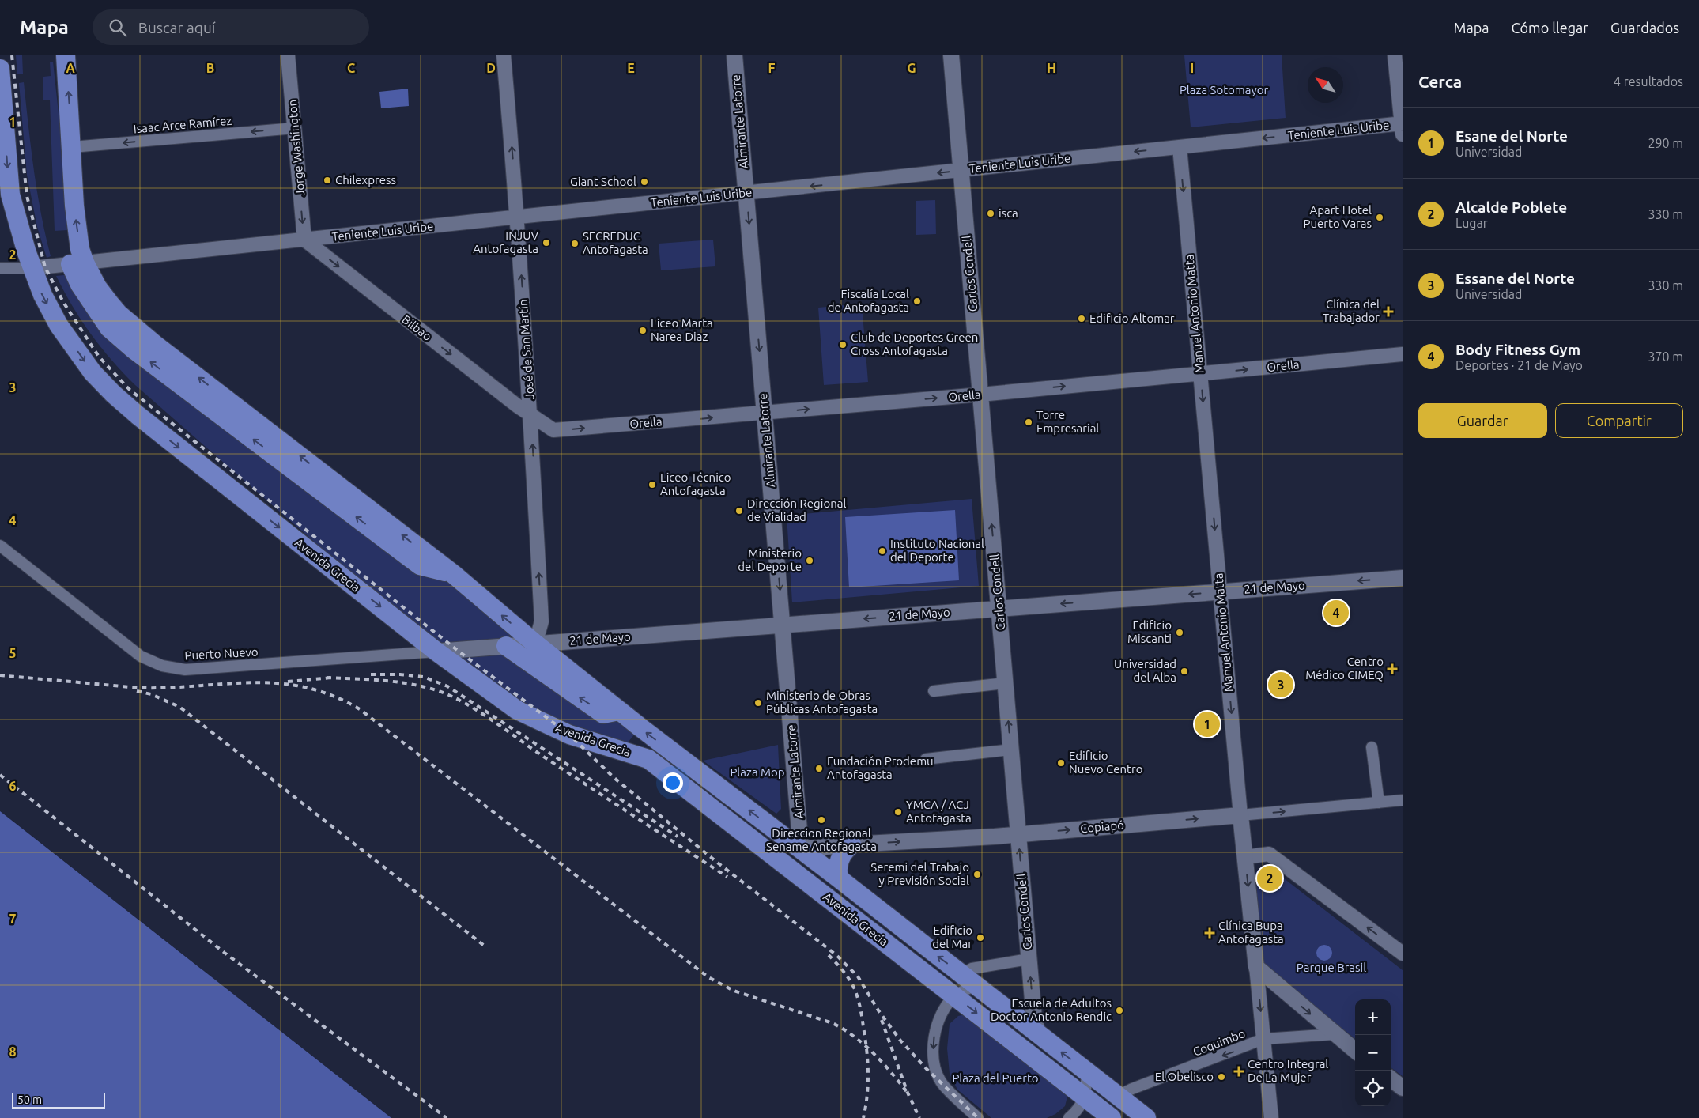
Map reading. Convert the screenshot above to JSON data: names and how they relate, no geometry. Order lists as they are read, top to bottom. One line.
{"streets":{"highway":["Avenida Grecia"],"main road":["Almirante Latorre","Carlos Condell","Manuel Antonio Matta","21 de Mayo","Copiapó"],"street":["Isaac Arce Ramírez","Teniente Luis Uribe","Jorge Washington","Bilbao","José de San Martín","Orella","Puerto Nuevo","Coquimbo"]},"crossings":[["Almirante Latorre","Teniente Luis Uribe"],["Almirante Latorre","Orella"],["Almirante Latorre","Avenida Grecia"],["Almirante Latorre","21 de Mayo"],["Almirante Latorre","Copiapó"],["Isaac Arce Ramírez","Jorge Washington"],["Isaac Arce Ramírez","Avenida Grecia"],["Teniente Luis Uribe","Jorge Washington"],["Teniente Luis Uribe","Carlos Condell"],["Teniente Luis Uribe","Manuel Antonio Matta"],["Teniente Luis Uribe","Bilbao"],["Teniente Luis Uribe","José de San Martín"],["Teniente Luis Uribe","Avenida Grecia"],["Jorge Washington","Bilbao"],["Carlos Condell","Orella"],["Carlos Condell","Avenida Grecia"],["Carlos Condell","21 de Mayo"],["Carlos Condell","Copiapó"],["Manuel Antonio Matta","Orella"],["Manuel Antonio Matta","21 de Mayo"],["Manuel Antonio Matta","Copiapó"],["Manuel Antonio Matta","Coquimbo"],["Bilbao","José de San Martín"],["Bilbao","Orella"],["José de San Martín","Orella"],["José de San Martín","Avenida Grecia"],["José de San Martín","21 de Mayo"],["Avenida Grecia","21 de Mayo"],["Avenida Grecia","Puerto Nuevo"],["Avenida Grecia","Copiapó"],["Avenida Grecia","Coquimbo"],["21 de Mayo","Puerto Nuevo"]],"one_way":["Almirante Latorre","Isaac Arce Ramírez","Teniente Luis Uribe","Jorge Washington","Carlos Condell","Manuel Antonio Matta","Bilbao","José de San Martín","Orella","21 de Mayo","Copiapó","Coquimbo"],"parks":["Plaza Sotomayor","Plaza Mop","Parque Brasil","Plaza del Puerto"],"places":{"other":["Chilexpress","Giant School","isca","Apart Hotel Puerto Varas","INJUV Antofagasta","SECREDUC Antofagasta","Fiscalía Local de Antofagasta","Edificio Altomar","Liceo Marta Narea Diaz","Club de Deportes Green Cross Antofagasta","Torre Empresarial","Liceo Técnico Antofagasta","Dirección Regional de Vialidad","Instituto Nacional del Deporte","Ministerio del Deporte","Edificio Miscanti","Universidad del Alba","Ministerio de Obras Públicas Antofagasta","Edificio Nuevo Centro","Fundación Prodemu Antofagasta","YMCA / ACJ Antofagasta","Direccion Regional Sename Antofagasta","Seremi del Trabajo y Previsión Social","Edificio del Mar","Escuela de Adultos Doctor Antonio Rendic","El Obelisco"],"health":["Clínica del Trabajador","Centro Médico CIMEQ","Clínica Bupa Antofagasta","Centro Integral De La Mujer"]},"scale_bar":"50 m","north":"top left","page":{"header":"Mapa","search":"Buscar aquí","nav":["Mapa","Cómo llegar","Guardados"],"heading":["Cerca","4 resultados"],"list":[{"mark":"1","name":"Esane del Norte","note":"Universidad","value":"290 m"},{"mark":"2","name":"Alcalde Poblete","note":"Lugar","value":"330 m"},{"mark":"3","name":"Essane del Norte","note":"Universidad","value":"330 m"},{"mark":"4","name":"Body Fitness Gym","note":"Deportes · 21 de Mayo","value":"370 m"}],"buttons":["Guardar","Compartir"],"pins":["4","3","1","2"],"map_buttons":["+","−"],"scale":"50 m"},"grid":{"columns":["A","B","C","D","E","F","G","H","I"],"rows":["1","2","3","4","5","6","7","8"]}}
